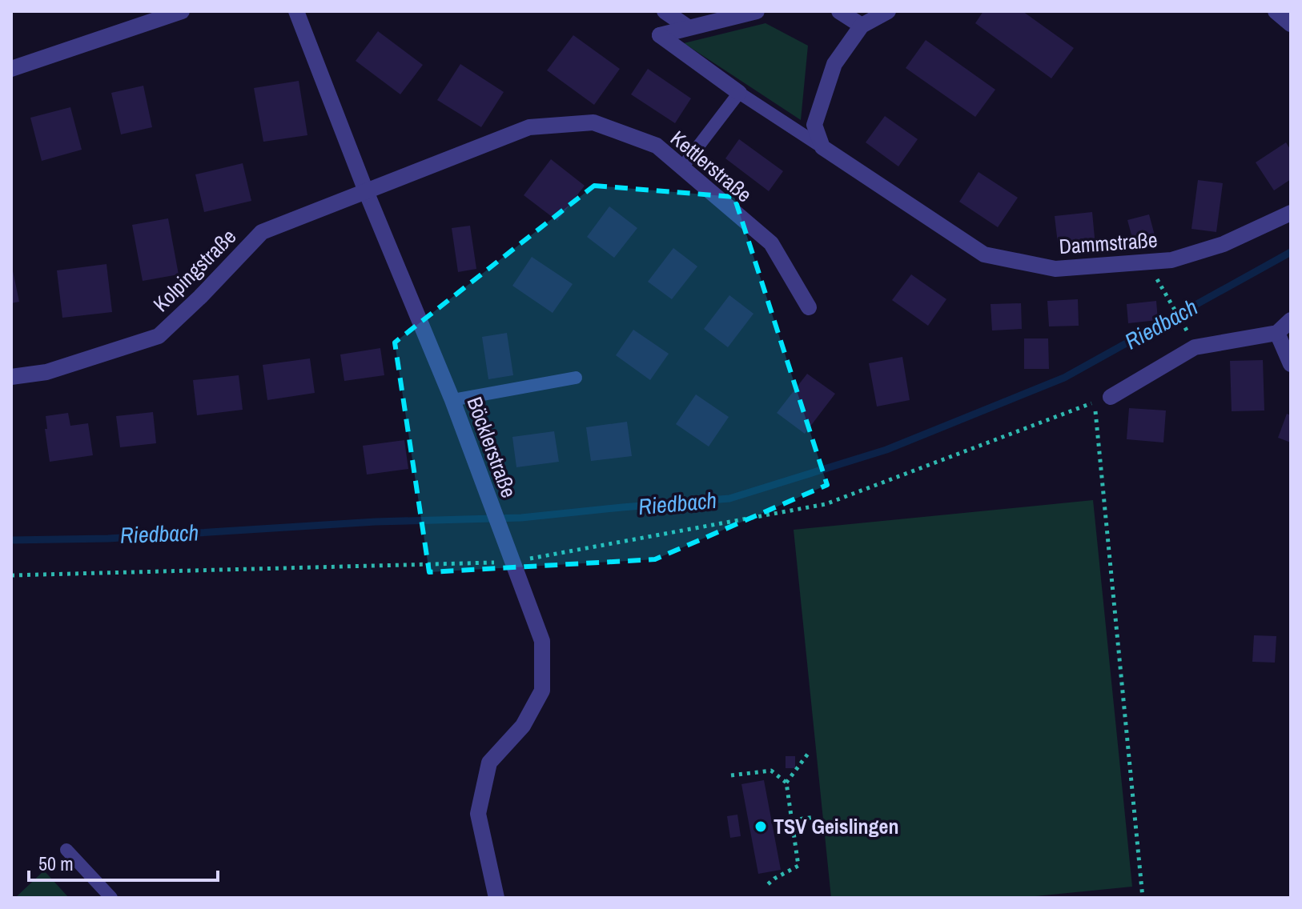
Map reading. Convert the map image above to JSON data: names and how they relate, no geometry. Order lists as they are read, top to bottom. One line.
{"streets":{"street":["Kettlerstraße","Dammstraße","Kolpingstraße","Böcklerstraße"]},"crossings":[["Kettlerstraße","Kolpingstraße"],["Kettlerstraße","Böcklerstraße"],["Kolpingstraße","Böcklerstraße"]],"water":["Riedbach"],"places":["TSV Geislingen"],"scale_bar":"50 m"}
